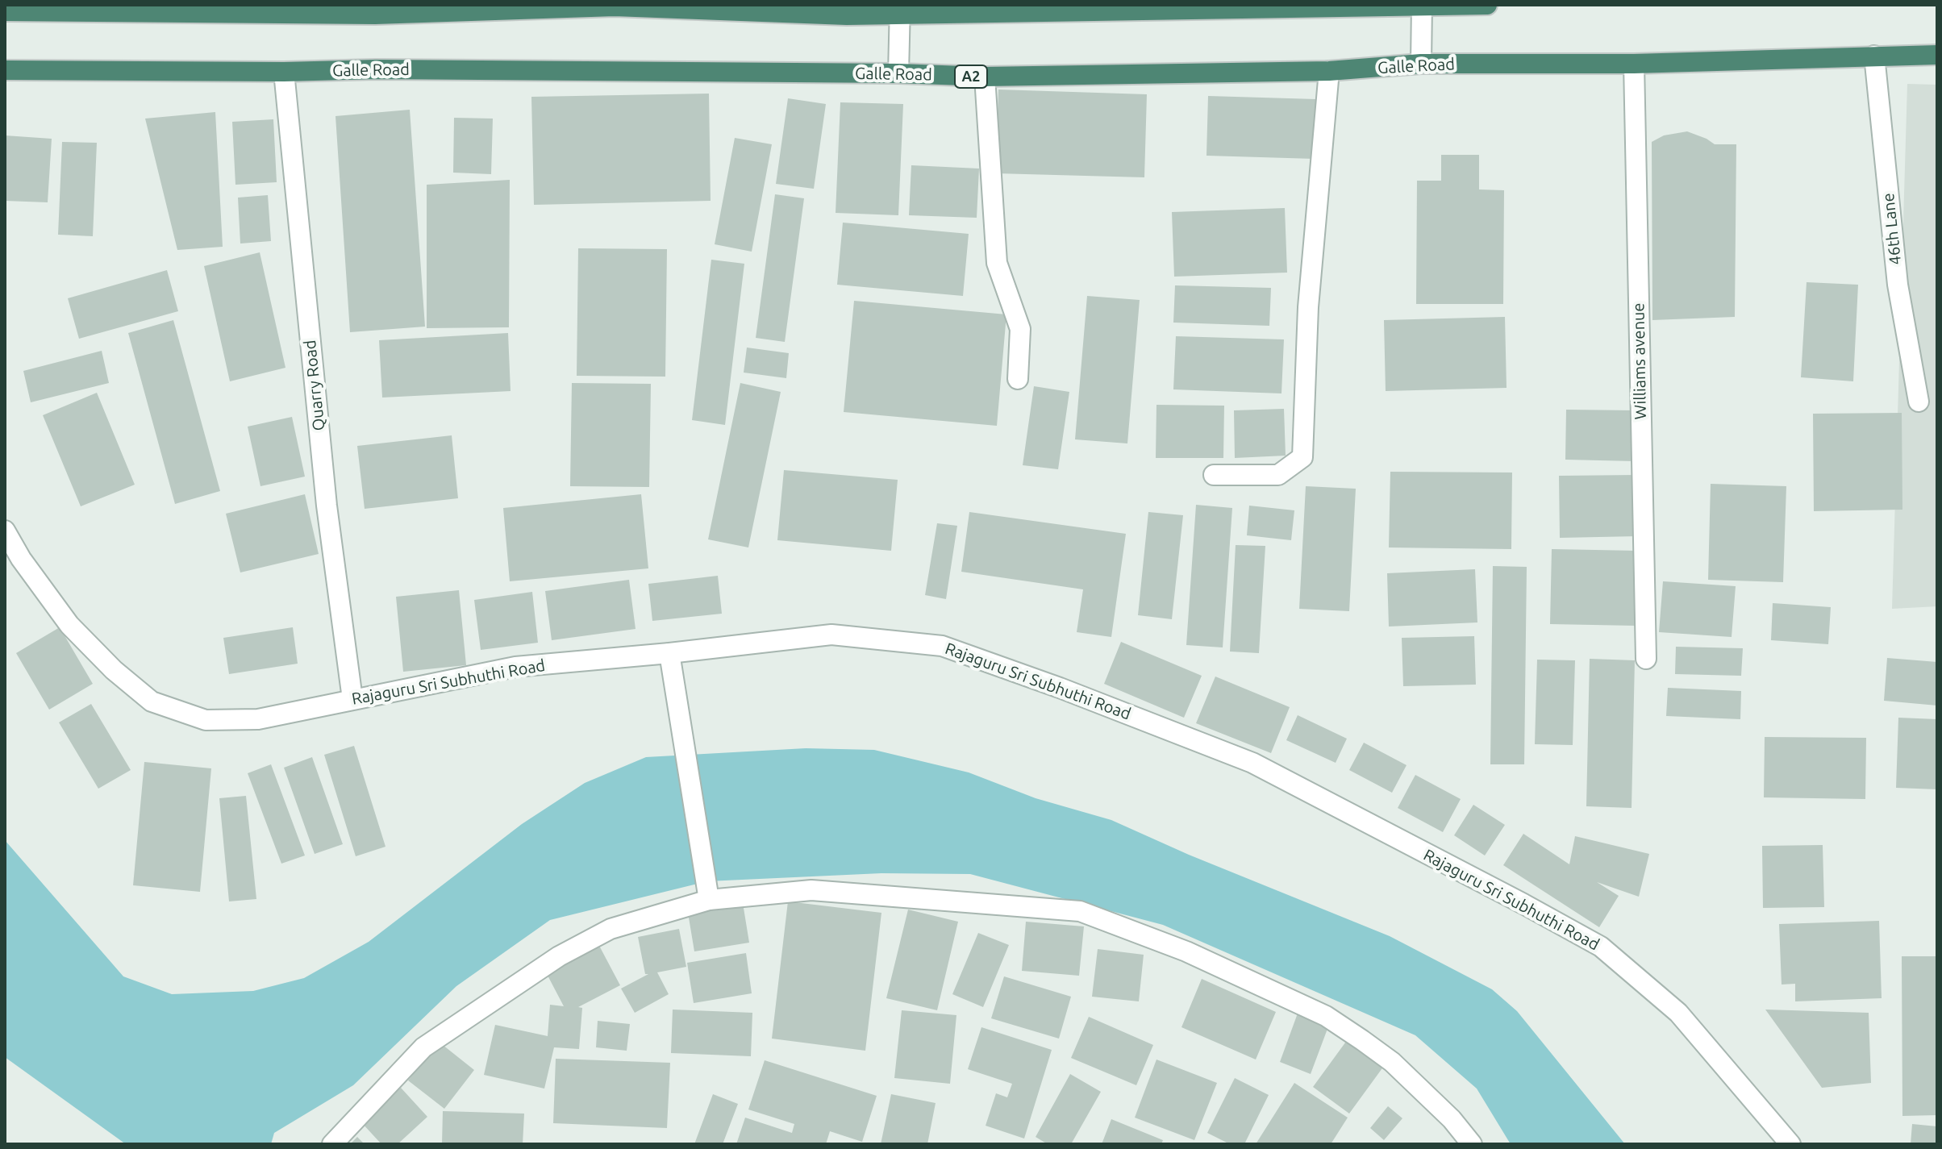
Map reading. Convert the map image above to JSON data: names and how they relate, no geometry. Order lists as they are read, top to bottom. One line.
{"streets":{"highway":["Galle Road","A2"],"street":["46th Lane","Williams avenue","Quarry Road","Rajaguru Sri Subhuthi Road"]},"crossings":[["Galle Road","46th Lane"],["Galle Road","Williams avenue"],["Galle Road","Quarry Road"],["Quarry Road","Rajaguru Sri Subhuthi Road"]]}
